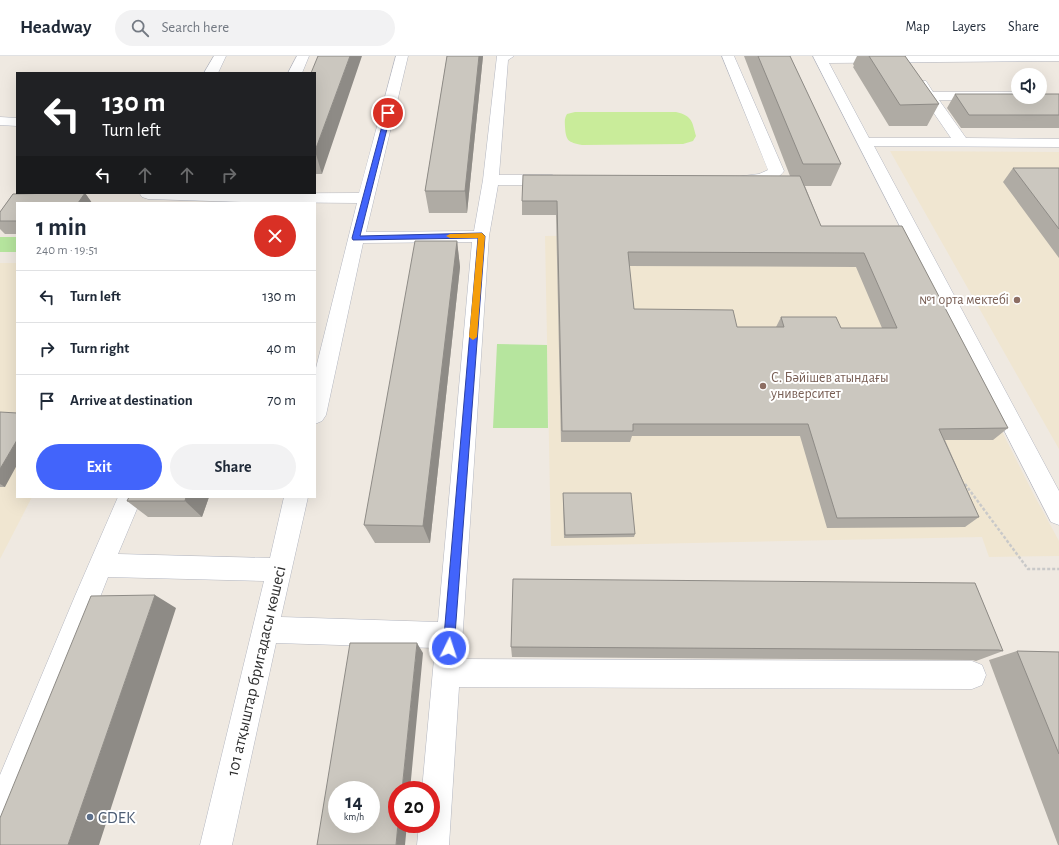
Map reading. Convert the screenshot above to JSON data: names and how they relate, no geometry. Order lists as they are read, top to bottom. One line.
{"streets":{"street":["101 атқыштар бригадасы көшесі"]},"places":["№1 орта мектебі","С. Бәйішев атындағы университет","CDEK"],"page":{"header":"Headway","search":"Search here","nav":["Map","Layers","Share"],"turn":["130 m","Turn left"],"heading":["1 min","240 m · 19:51"],"list":[{"name":"Turn left","value":"130 m"},{"name":"Turn right","value":"40 m"},{"name":"Arrive at destination","value":"70 m"}],"buttons":["Exit","Share"],"speed":"14 km/h","limit":"20"}}
